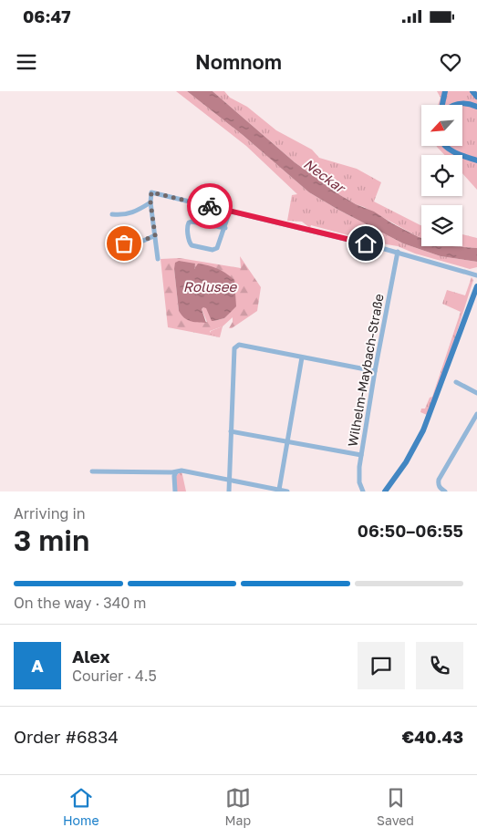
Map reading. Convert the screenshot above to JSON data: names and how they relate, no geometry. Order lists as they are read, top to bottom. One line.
{"streets":{"street":["Wilhelm-Maybach-Straße"]},"water":["Neckar","Rolusee"],"north":"bottom left","page":{"status":"06:47","header":"Nomnom","heading":["3 min","Arriving in","06:50–06:55"],"panel":["Alex","Courier · 4.5","Order #6834","€40.43"],"bar":"On the way · 340 m","round":"A","tabs":["Home","Map","Saved"]}}
